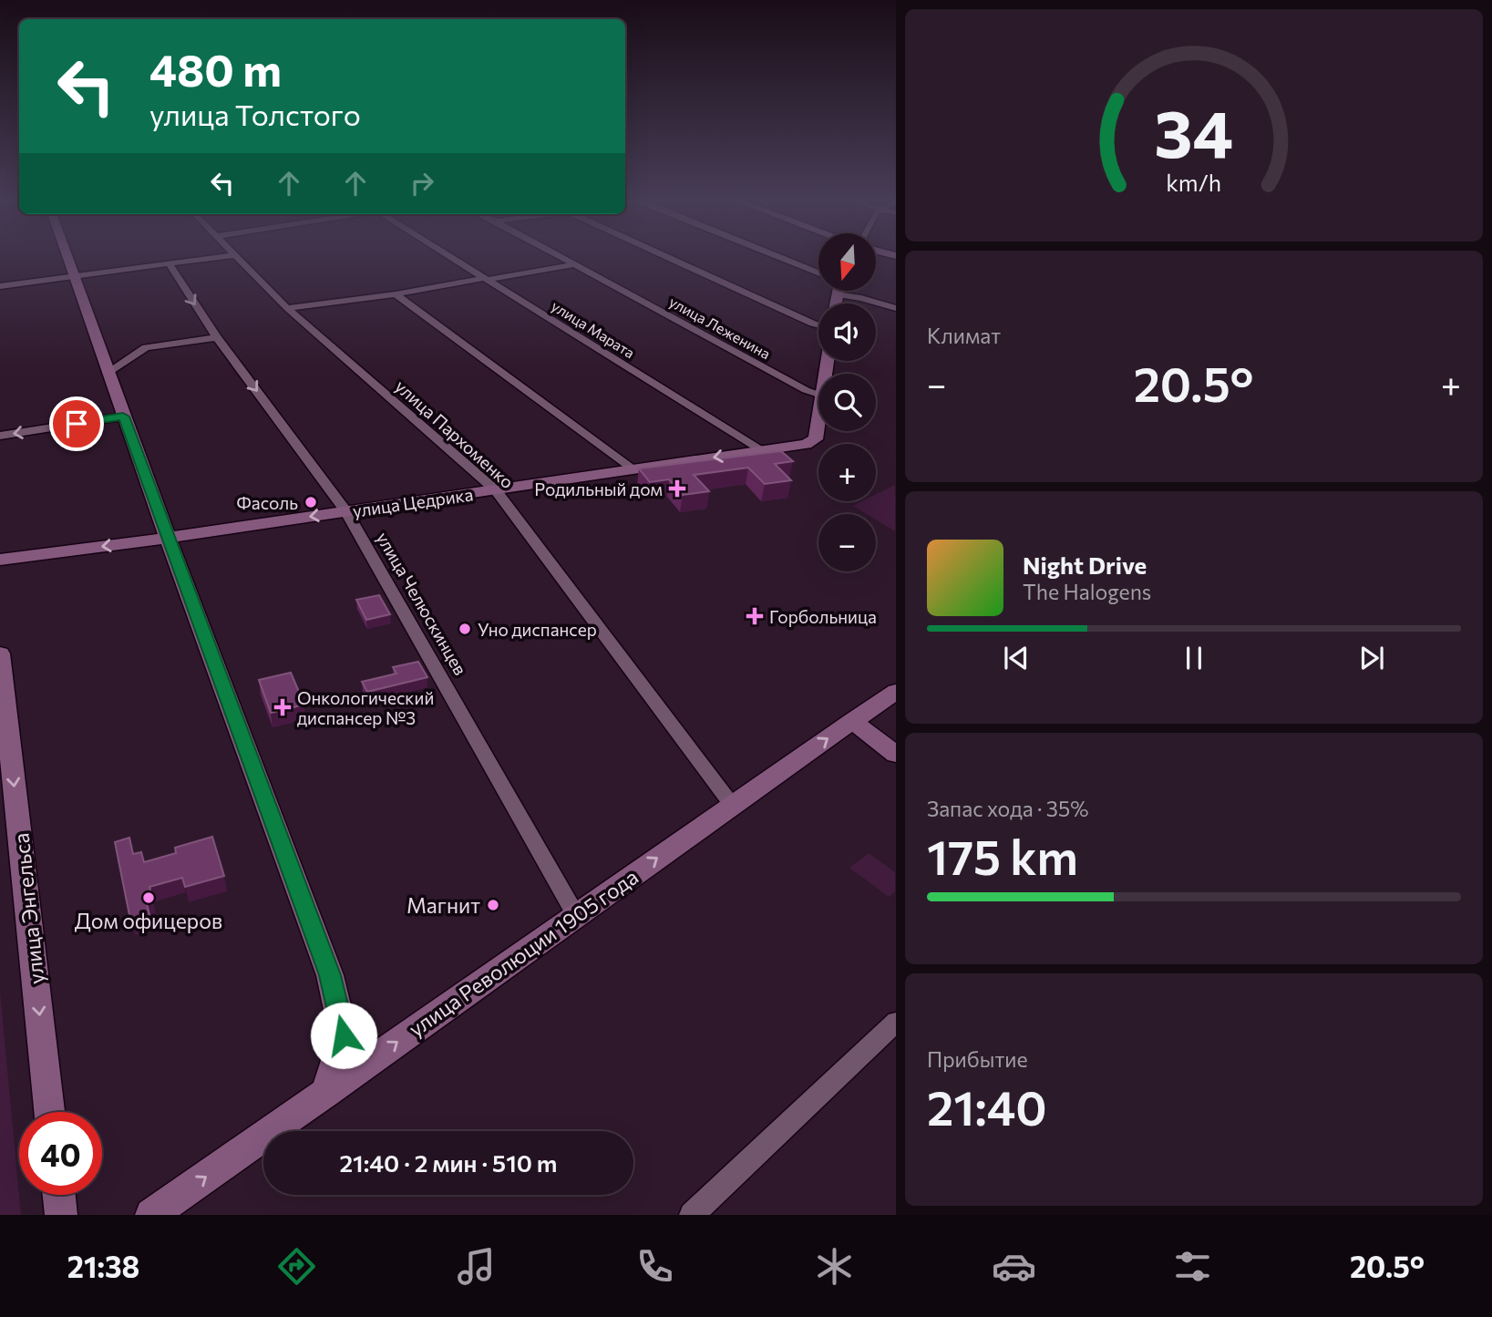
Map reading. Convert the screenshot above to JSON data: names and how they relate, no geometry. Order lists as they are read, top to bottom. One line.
{"streets":{"street":["улица Леженина","улица Марата","улица Пархоменко","улица Цедрика","улица Челюскинцев","улица Энгельса","улица Революции 1905 года"]},"crossings":[["улица Марата","улица Цедрика"],["улица Пархоменко","улица Цедрика"],["улица Пархоменко","улица Революции 1905 года"],["улица Цедрика","улица Челюскинцев"],["улица Челюскинцев","улица Революции 1905 года"]],"one_way":["улица Цедрика","улица Энгельса","улица Революции 1905 года"],"places":{"health":["Родильный дом","Горбольница","Онкологический диспансер №3"],"other":["Фасоль","Уно диспансер","Дом офицеров","Магнит"]},"north":"bottom","page":{"turn":["480 m","улица Толстого"],"map_buttons":["+","−"],"tile":["Климат",["Запас хода · 35%","175 km"],["Прибытие","21:40"]],"heat":["−","20.5°","+"],"song":["Night Drive","The Halogens"],"limit":"40","trip":"21:40 · 2 мин · 510 m","tabs":["21:38","20.5°"],"gauge":["34","km/h"]}}
